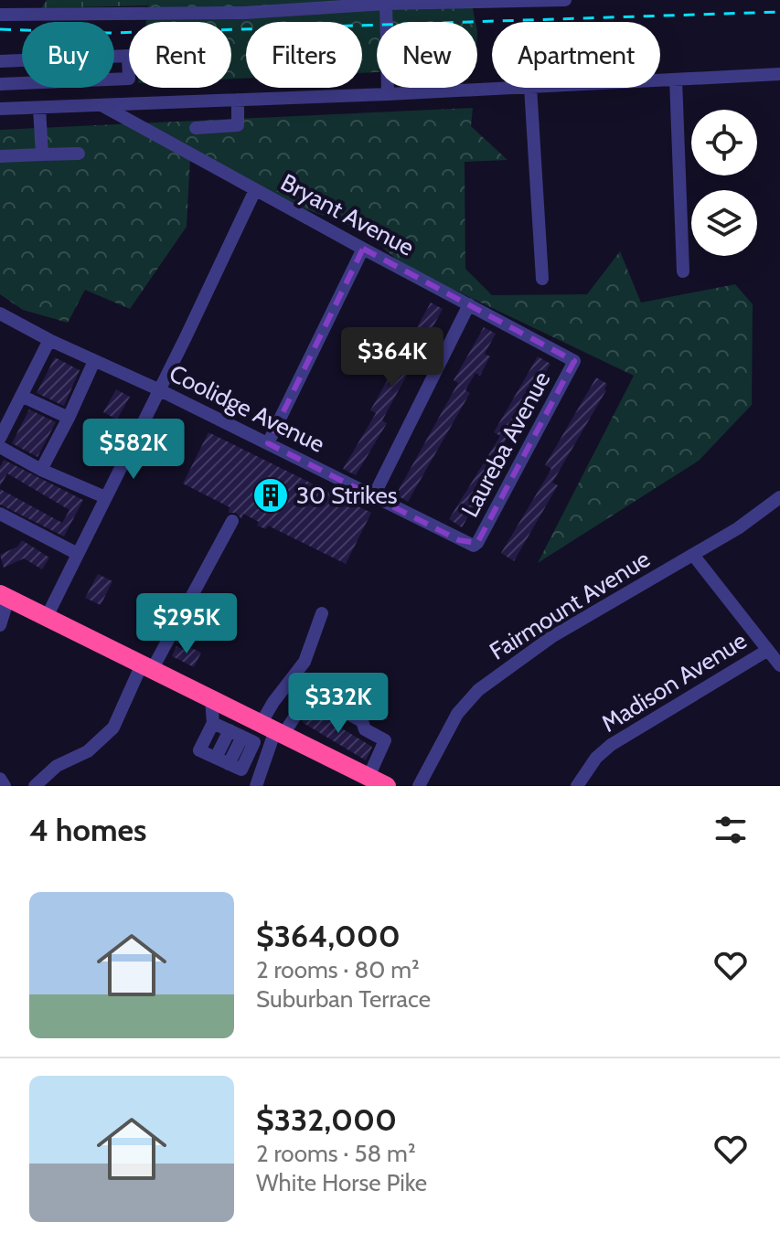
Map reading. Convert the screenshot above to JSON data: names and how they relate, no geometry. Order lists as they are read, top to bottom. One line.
{"streets":{"street":["Bryant Avenue","Coolidge Avenue","Laureba Avenue","Fairmount Avenue","Madison Avenue"]},"crossings":[["Bryant Avenue","Laureba Avenue"],["Coolidge Avenue","Laureba Avenue"]],"places":{"building":["30 Strikes"]},"page":{"chip":["Buy","Rent","Filters","New","Apartment"],"price":["$364K","$582K","$295K","$332K"],"heading":"4 homes","list":[{"name":"$364,000","note":"2 rooms · 80 m² · Suburban Terrace"},{"name":"$332,000","note":"2 rooms · 58 m² · White Horse Pike"}]}}
